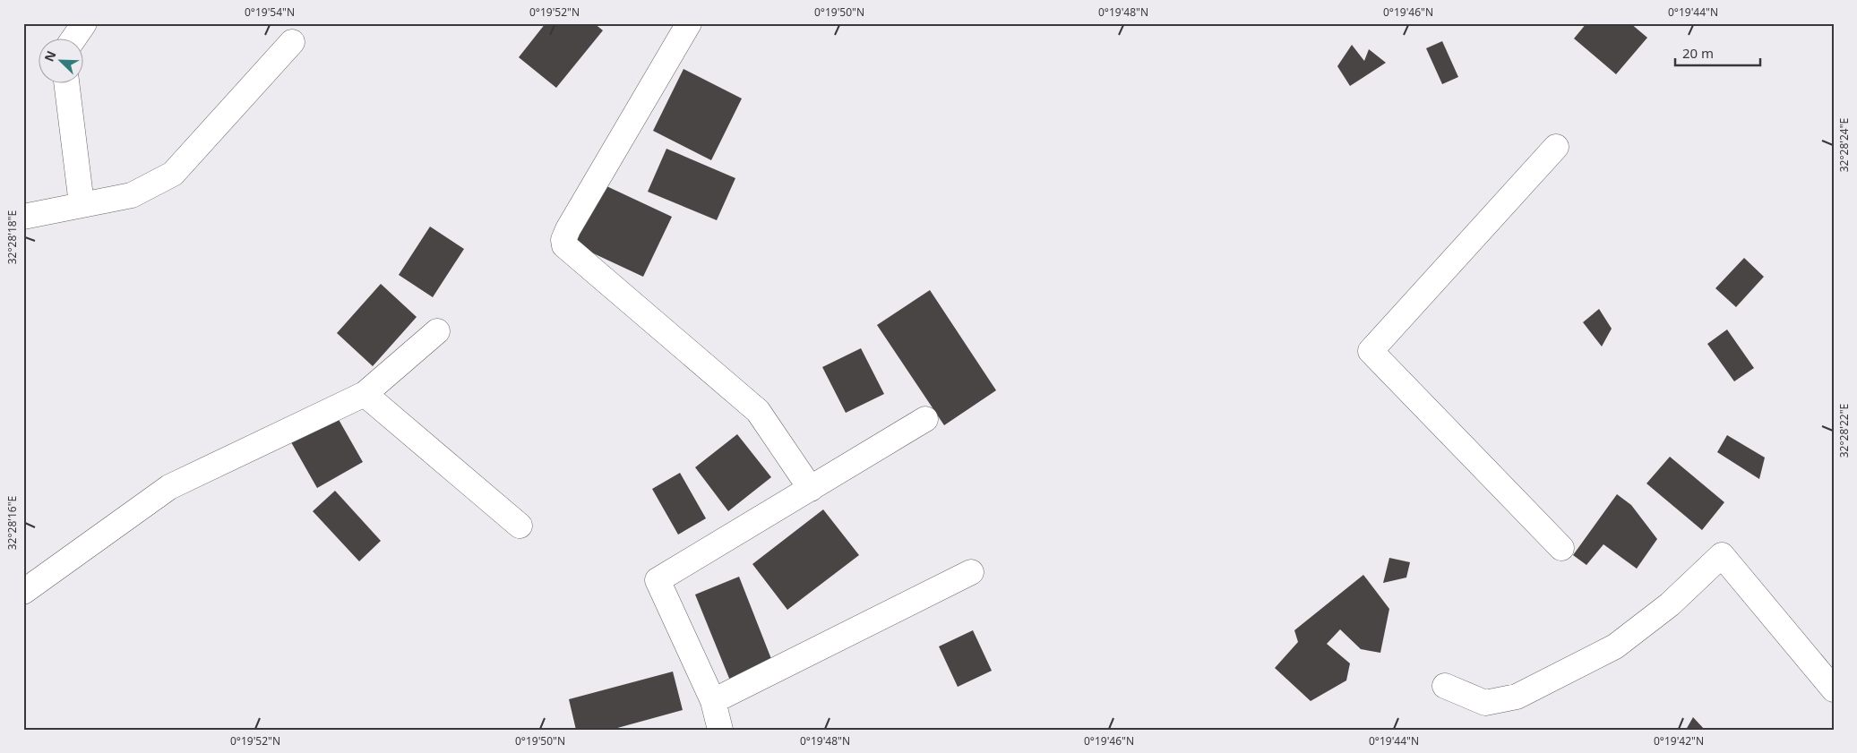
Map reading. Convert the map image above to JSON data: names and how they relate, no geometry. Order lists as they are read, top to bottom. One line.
{"scale_bar":"20 m","north":"top left","coordinates":["0°19'54\"N","0°19'52\"N","0°19'50\"N","0°19'48\"N","0°19'46\"N","0°19'44\"N","32°28'24\"E","32°28'18\"E","32°28'22\"E","32°28'16\"E","0°19'42\"N"]}
